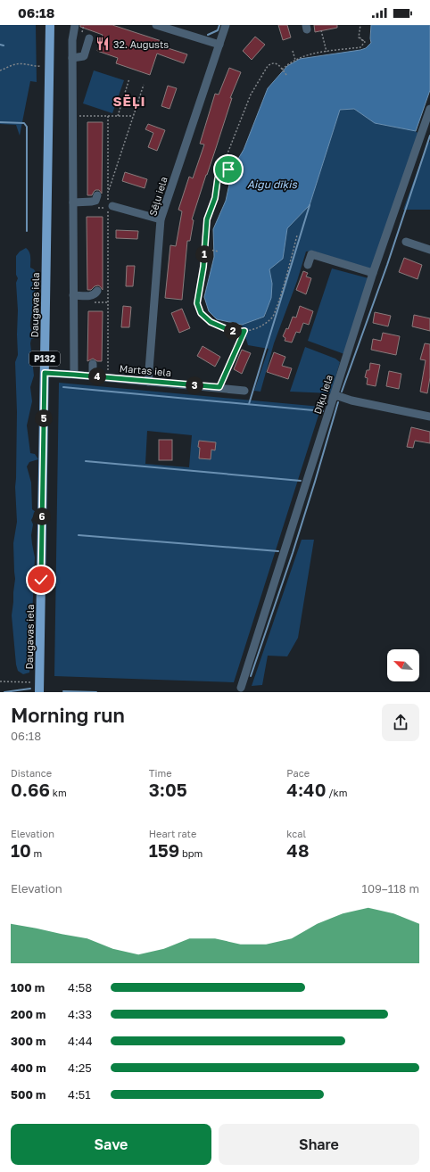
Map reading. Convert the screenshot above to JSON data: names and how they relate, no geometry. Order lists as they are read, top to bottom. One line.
{"streets":{"main road":["Daugavas iela","P132"],"street":["Sēļu iela","Martas iela","Dīķu iela"]},"crossings":[["Sēļu iela","Martas iela"],["Daugavas iela","Martas iela"]],"districts":["SĒĻI"],"water":["Aigu dīķis"],"places":{"restaurant":["32. Augusts"]},"north":"top left","page":{"status":"06:18","pins":["1","2","4","3","5","6"],"heading":["Morning run","06:18"],"stats":[["Distance","0.66 km"],["Time","3:05"],["Pace","4:40 /km"],["Elevation","10 m"],["Heart rate","159 bpm"],["kcal","48"]],"chart":["Elevation","109–118 m"],"list":[{"name":"100 m","note":"4:58"},{"name":"200 m","note":"4:33"},{"name":"300 m","note":"4:44"},{"name":"400 m","note":"4:25"},{"name":"500 m","note":"4:51"}],"buttons":["Save","Share"]}}
